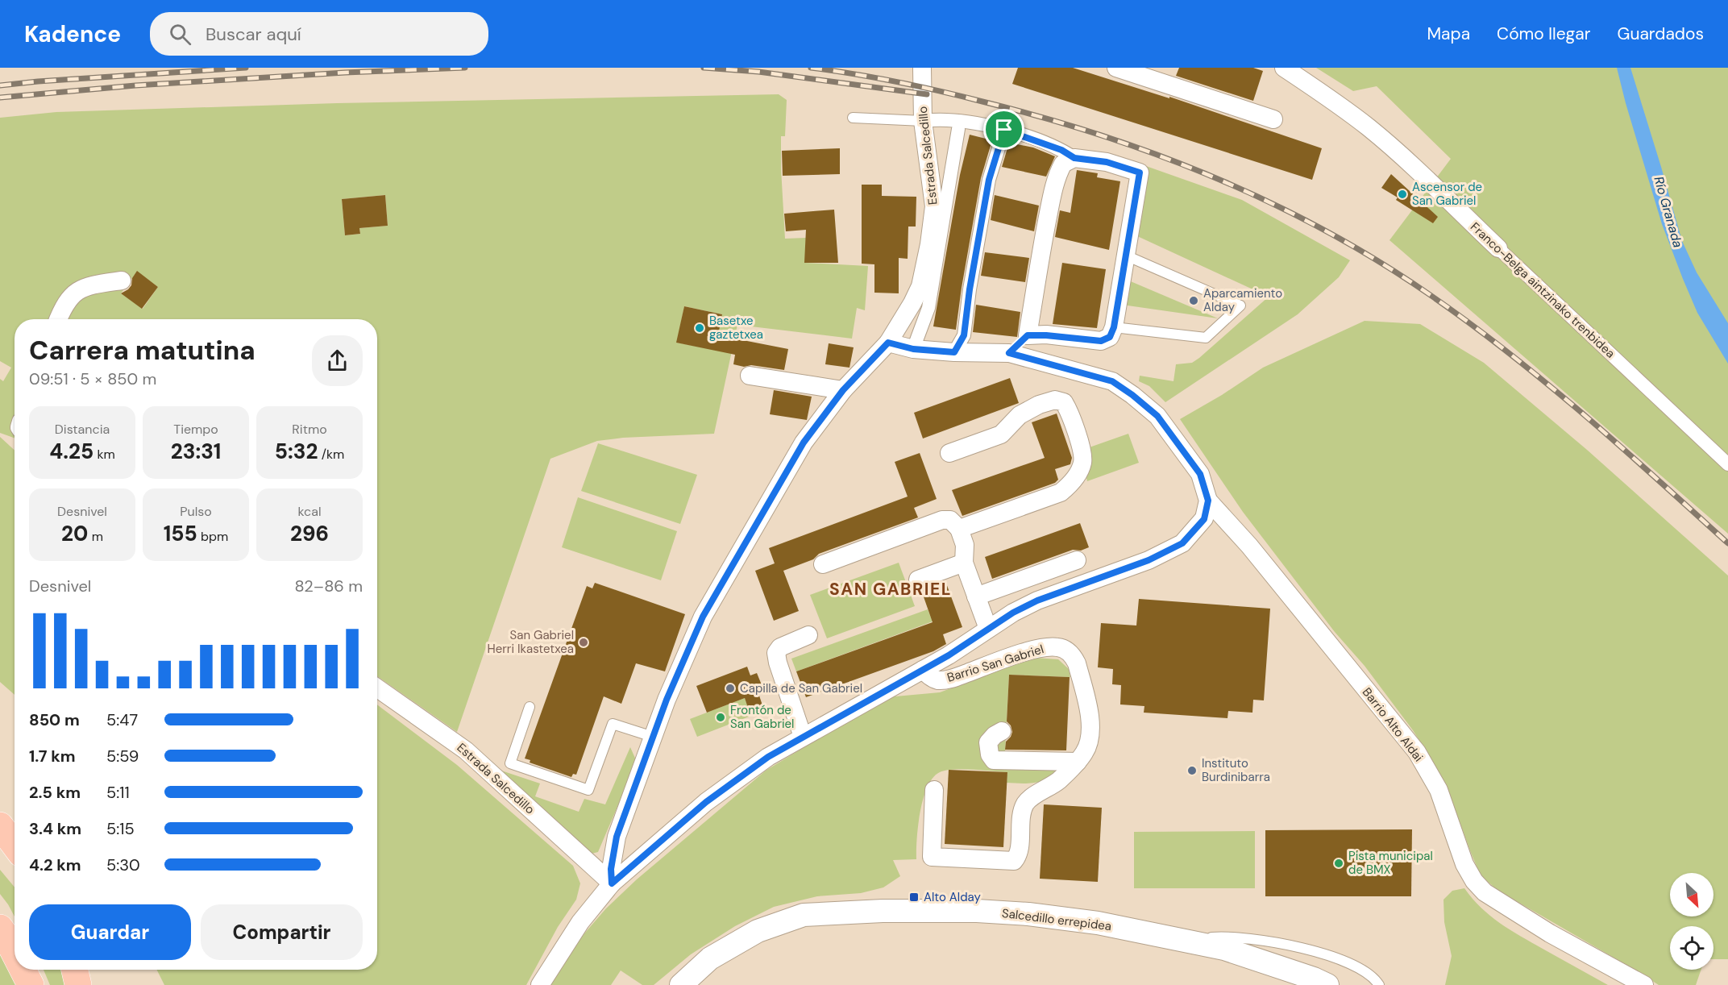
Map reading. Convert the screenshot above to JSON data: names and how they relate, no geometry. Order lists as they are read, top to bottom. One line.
{"streets":{"street":["Estrada Salcedillo","Franco-Belga aintzinako trenbidea","Barrio San Gabriel","Barrio Alto Aldai","Salcedillo errepidea"]},"crossings":[["Estrada Salcedillo","Barrio San Gabriel"],["Barrio San Gabriel","Barrio Alto Aldai"]],"districts":["SAN GABRIEL"],"water":["Río Granada"],"places":{"other":["Ascensor de San Gabriel","Aparcamiento Alday","Basetxe gaztetxea","San Gabriel Herri Ikastetxea","Capilla de San Gabriel","Frontón de San Gabriel","Instituto Burdinibarra","Pista municipal de BMX"],"transit":["Alto Alday"]},"north":"bottom right","page":{"header":"Kadence","search":"Buscar aquí","nav":["Mapa","Cómo llegar","Guardados"],"heading":["Carrera matutina","09:51 · 5 × 850 m"],"stats":[["Distancia","4.25 km"],["Tiempo","23:31"],["Ritmo","5:32 /km"],["Desnivel","20 m"],["Pulso","155 bpm"],["kcal","296"]],"chart":["Desnivel","82–86 m"],"list":[{"name":"850 m","note":"5:47"},{"name":"1.7 km","note":"5:59"},{"name":"2.5 km","note":"5:11"},{"name":"3.4 km","note":"5:15"},{"name":"4.2 km","note":"5:30"}],"buttons":["Guardar","Compartir"]}}
